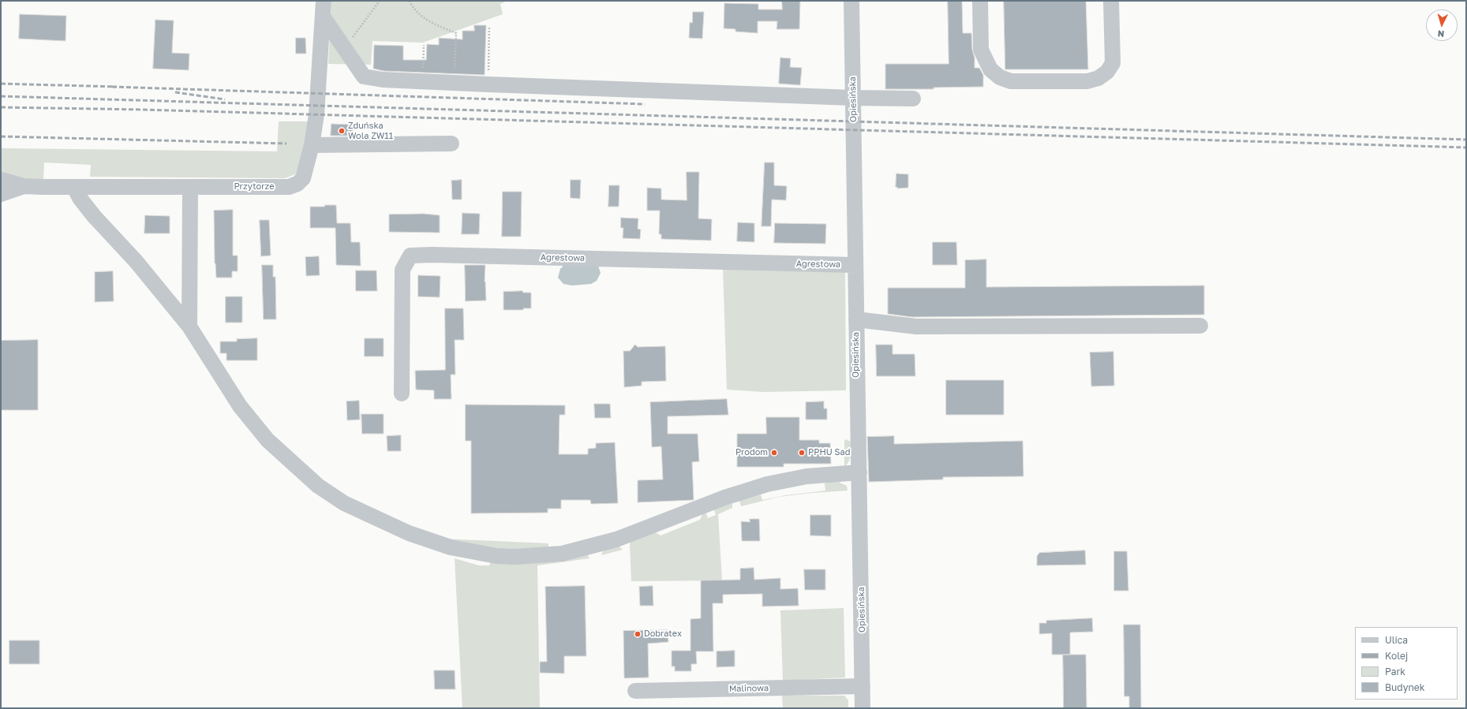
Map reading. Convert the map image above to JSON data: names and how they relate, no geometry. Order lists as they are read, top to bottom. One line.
{"streets":{"street":["Opiesińska","Przytorze","Agrestowa","Malinowa"]},"crossings":[["Opiesińska","Agrestowa"],["Opiesińska","Malinowa"]],"places":["Zduńska Wola ZW11","Prodom","PPHU Sad","Dobratex"],"legend":["Ulica","Kolej","Park","Budynek"],"north":"bottom"}
